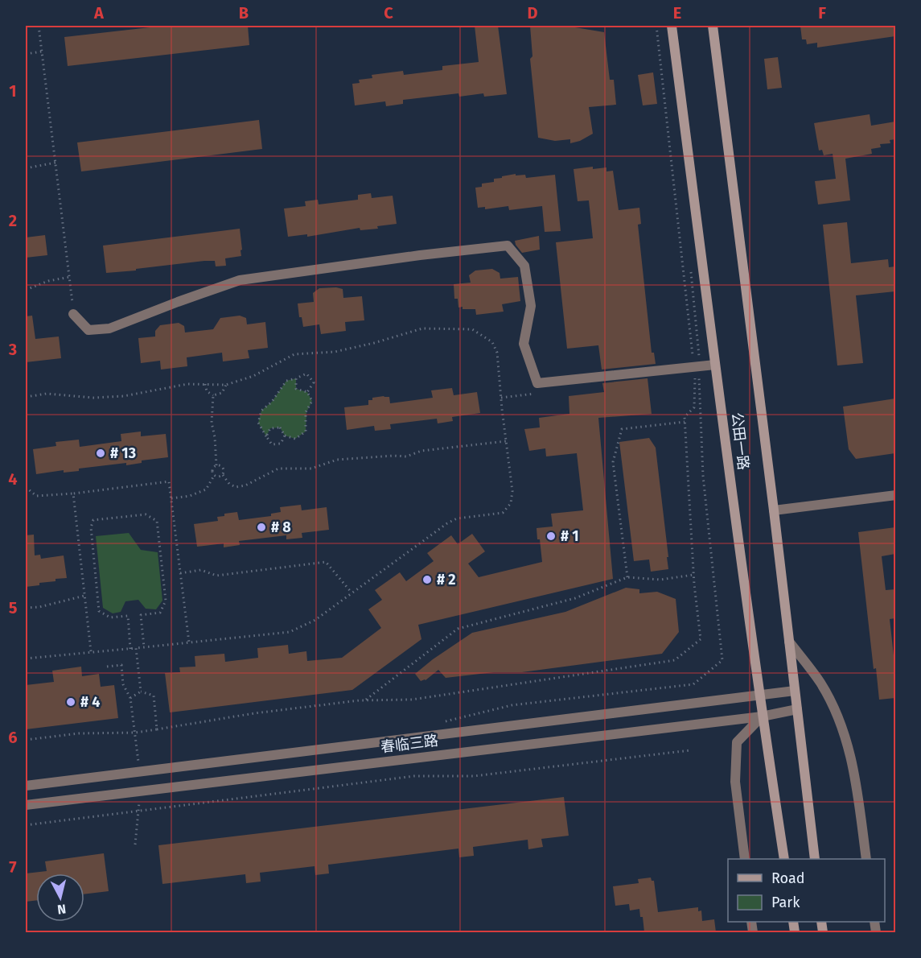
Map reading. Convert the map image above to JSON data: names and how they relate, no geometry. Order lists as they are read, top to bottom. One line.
{"streets":{"main road":["公田一路"],"street":["春临三路"]},"crossings":[["公田一路","春临三路"]],"places":["# 13","# 8","# 1","# 2","# 4"],"legend":["Road","Park"],"north":"bottom","grid":{"columns":["A","B","C","D","E","F"],"rows":["1","2","3","4","5","6","7"]}}
